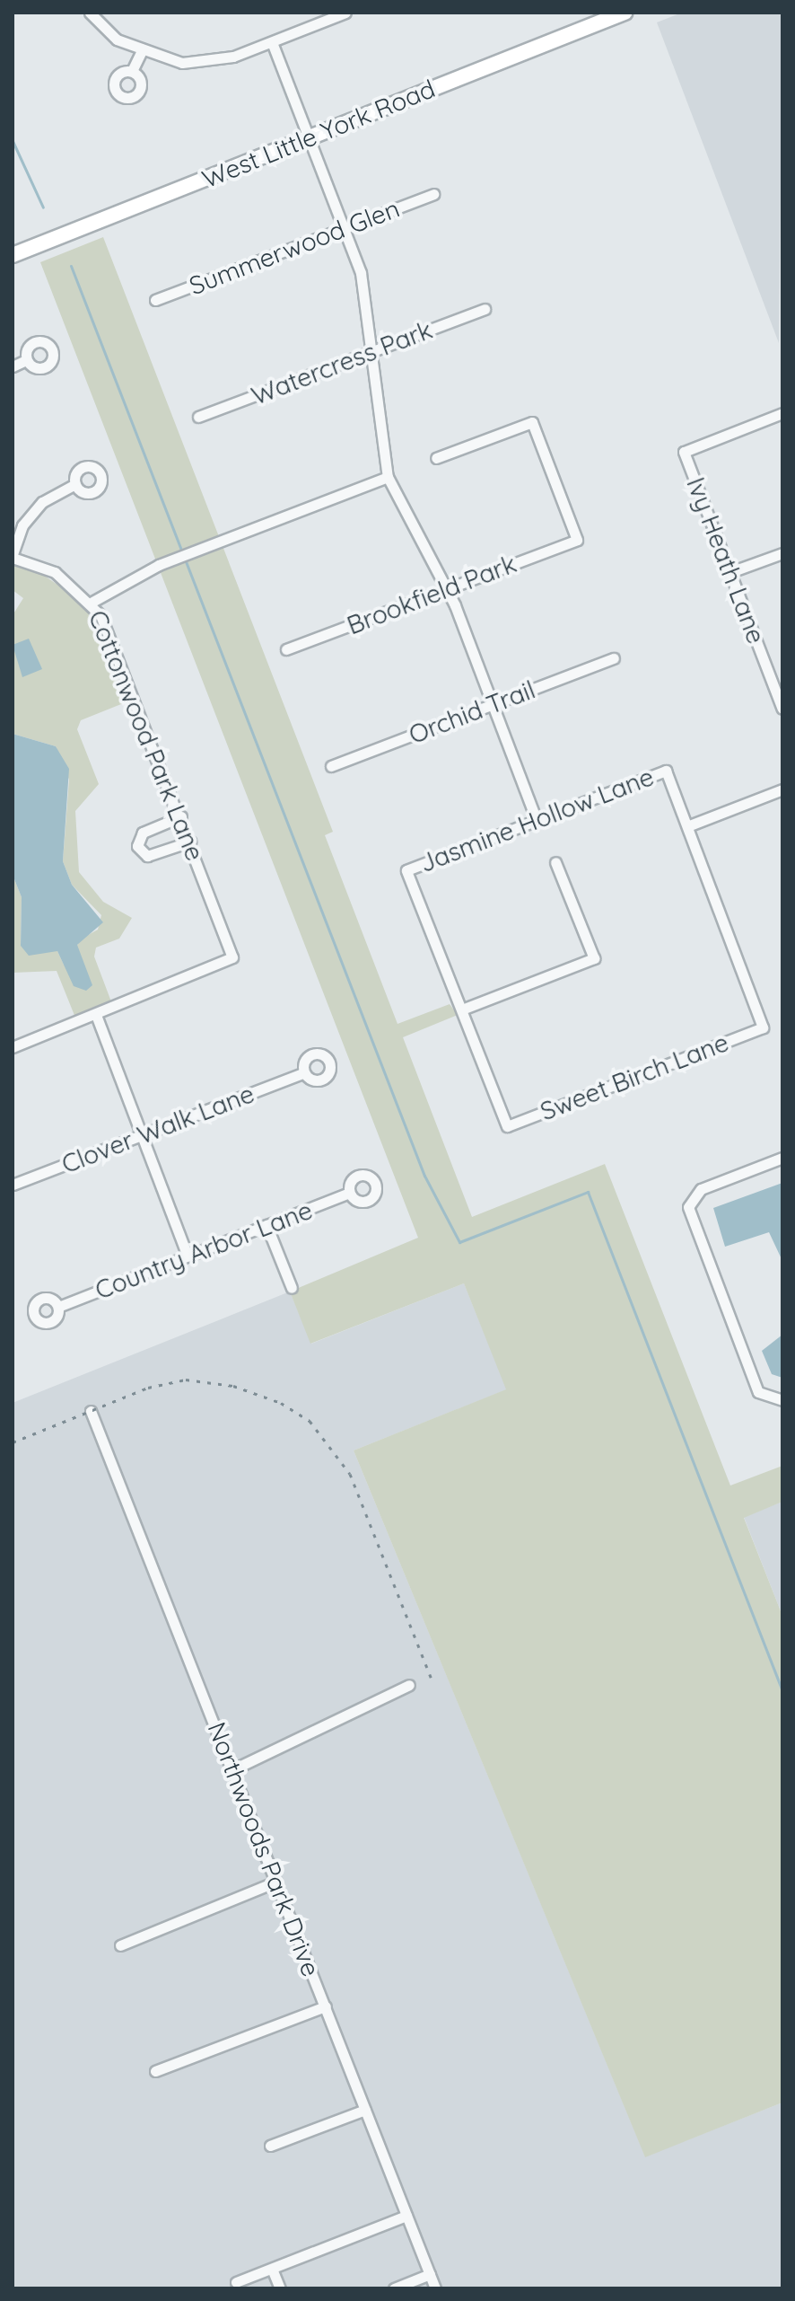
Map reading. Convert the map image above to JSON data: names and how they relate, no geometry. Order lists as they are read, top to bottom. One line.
{"streets":{"main road":["West Little York Road"],"street":["Summerwood Glen","Watercress Park","Ivy Heath Lane","Brookfield Park","Orchid Trail","Cottonwood Park Lane","Jasmine Hollow Lane","Sweet Birch Lane","Clover Walk Lane","Country Arbor Lane","Northwoods Park Drive"]},"crossings":[["Jasmine Hollow Lane","Sweet Birch Lane"]]}
